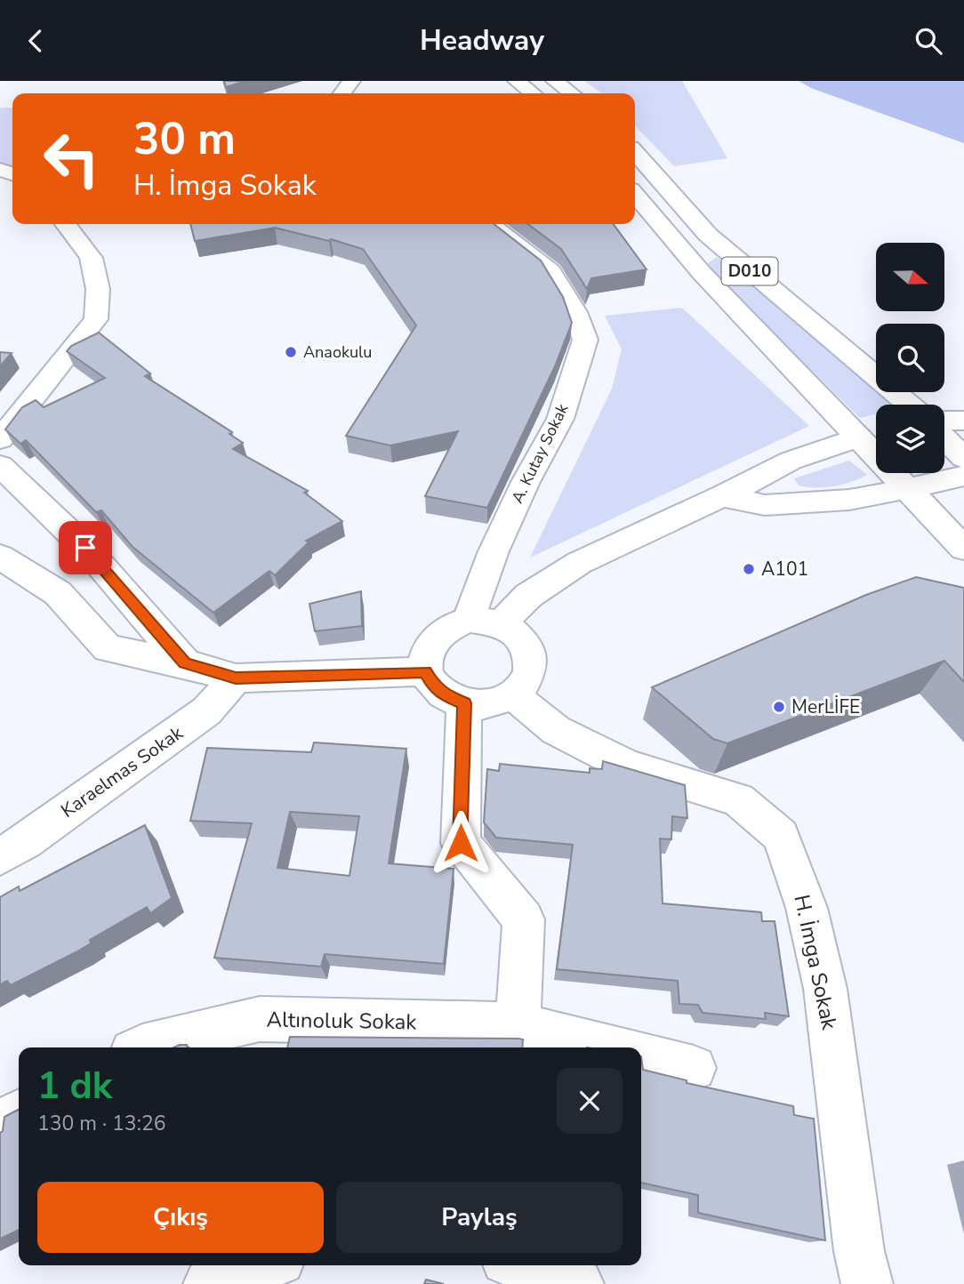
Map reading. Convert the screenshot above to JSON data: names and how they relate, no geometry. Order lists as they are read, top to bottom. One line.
{"streets":{"main road":["D010","A. Kutay Sokak","Karaelmas Sokak","H. İmga Sokak","Altınoluk Sokak"]},"crossings":[["A. Kutay Sokak","H. İmga Sokak"]],"places":["Anaokulu","A101","MerLİFE"],"north":"right","page":{"header":"Headway","turn":["30 m","H. İmga Sokak"],"heading":["1 dk","130 m · 13:26"],"buttons":["Çıkış","Paylaş"]}}
